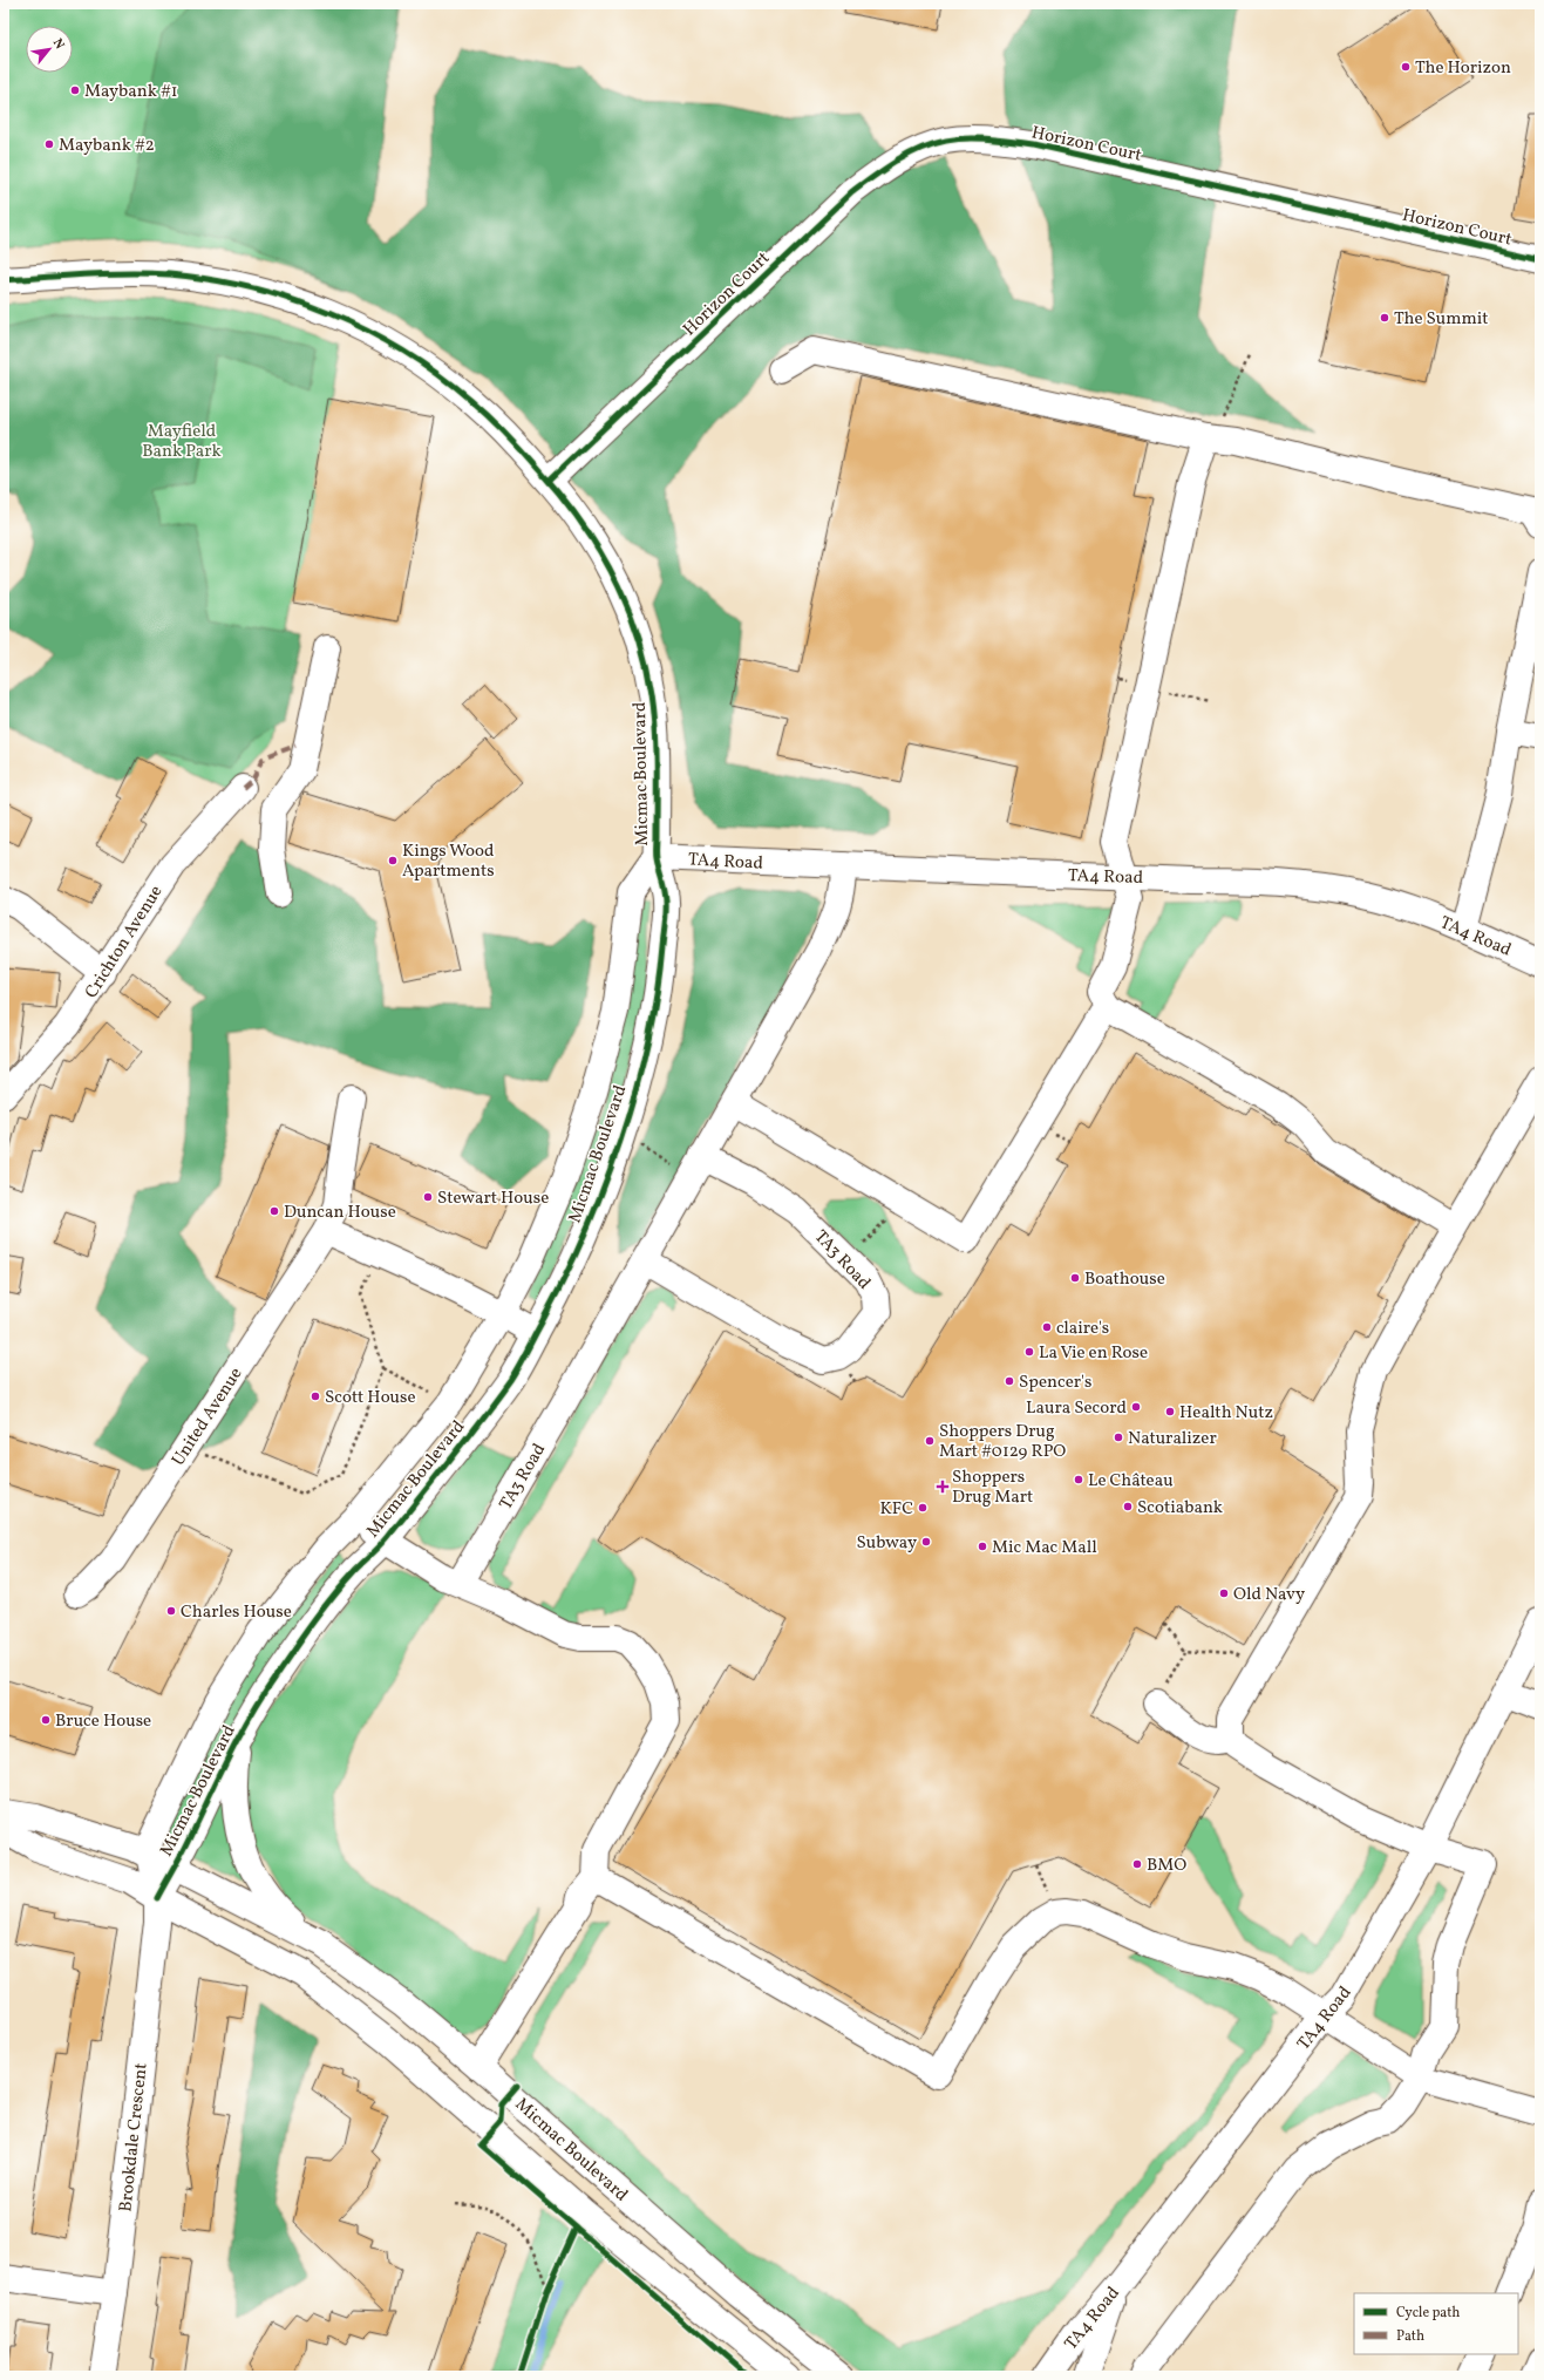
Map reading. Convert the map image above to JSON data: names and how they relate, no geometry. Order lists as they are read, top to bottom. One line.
{"streets":{"street":["Horizon Court","Micmac Boulevard","TA4 Road","Crichton Avenue","TA3 Road","United Avenue","Brookdale Crescent"]},"crossings":[["Horizon Court","Micmac Boulevard"],["Micmac Boulevard","TA4 Road"],["Micmac Boulevard","Brookdale Crescent"],["TA4 Road","TA3 Road"]],"parks":["Mayfield Bank Park"],"places":{"other":["The Horizon","Maybank #1","Maybank #2","The Summit","Kings Wood Apartments","Stewart House","Duncan House","Boathouse","claire's","La Vie en Rose","Spencer's","Scott House","Laura Secord","Health Nutz","Naturalizer","Shoppers Drug Mart #0129 RPO","Le Château","Scotiabank","KFC","Subway","Mic Mac Mall","Old Navy","Charles House","Bruce House","BMO"],"health":["Shoppers Drug Mart"]},"legend":["Cycle path","Path"],"north":"top right"}
